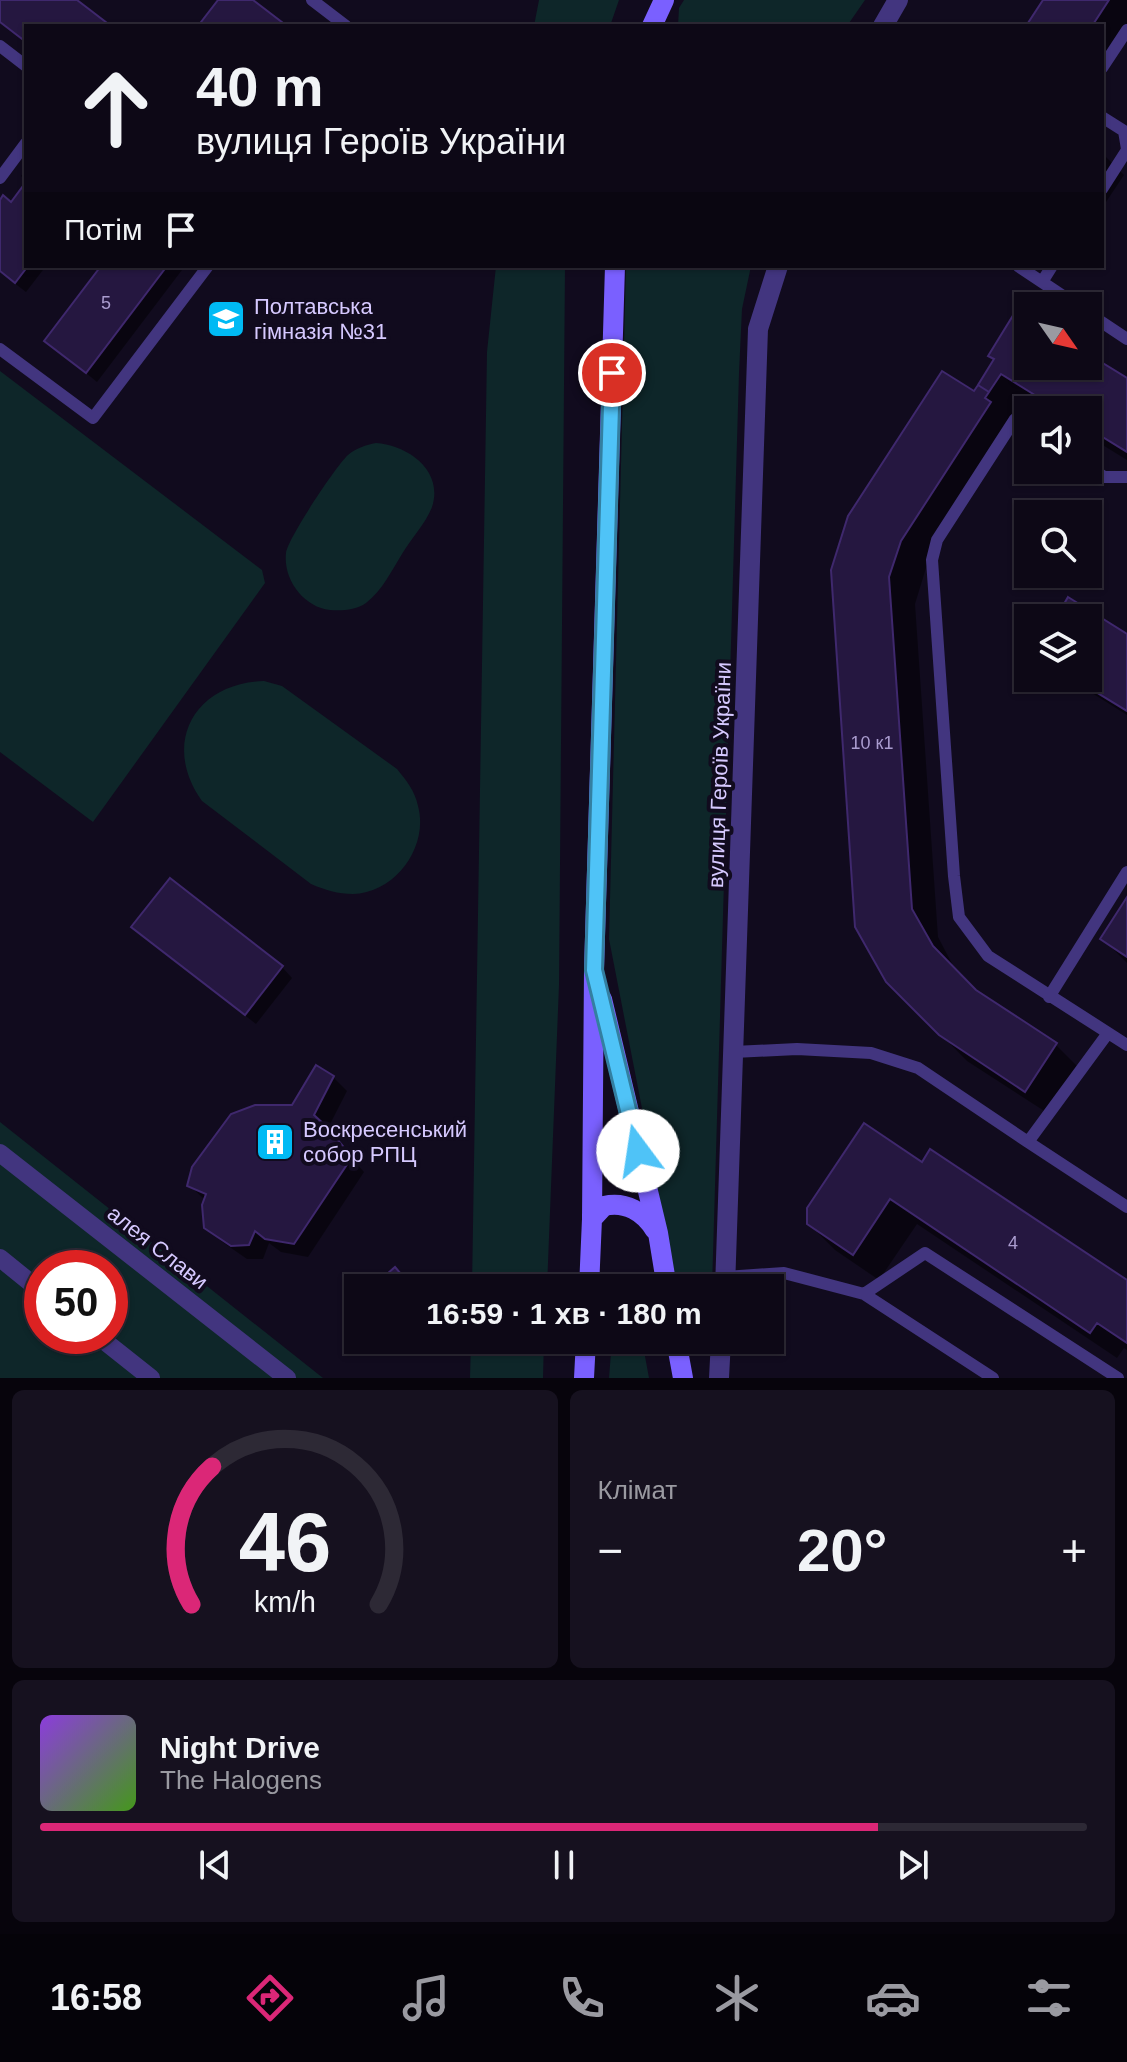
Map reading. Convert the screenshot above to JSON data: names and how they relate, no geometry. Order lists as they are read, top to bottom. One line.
{"streets":{"street":["вулиця Героїв України","алея Слави"]},"places":{"school or university":["Полтавська гімназія №31"],"building":["Воскресенський собор РПЦ"]},"house_numbers":["5","10 к1","4"],"north":"bottom right","page":{"turn":["40 m","вулиця Героїв України"],"then":"Потім","limit":"50","trip":"16:59 · 1 хв · 180 m","tile":"Клімат","heat":["−","20°","+"],"song":["Night Drive","The Halogens"],"tabs":"16:58","gauge":["46","km/h"]}}
